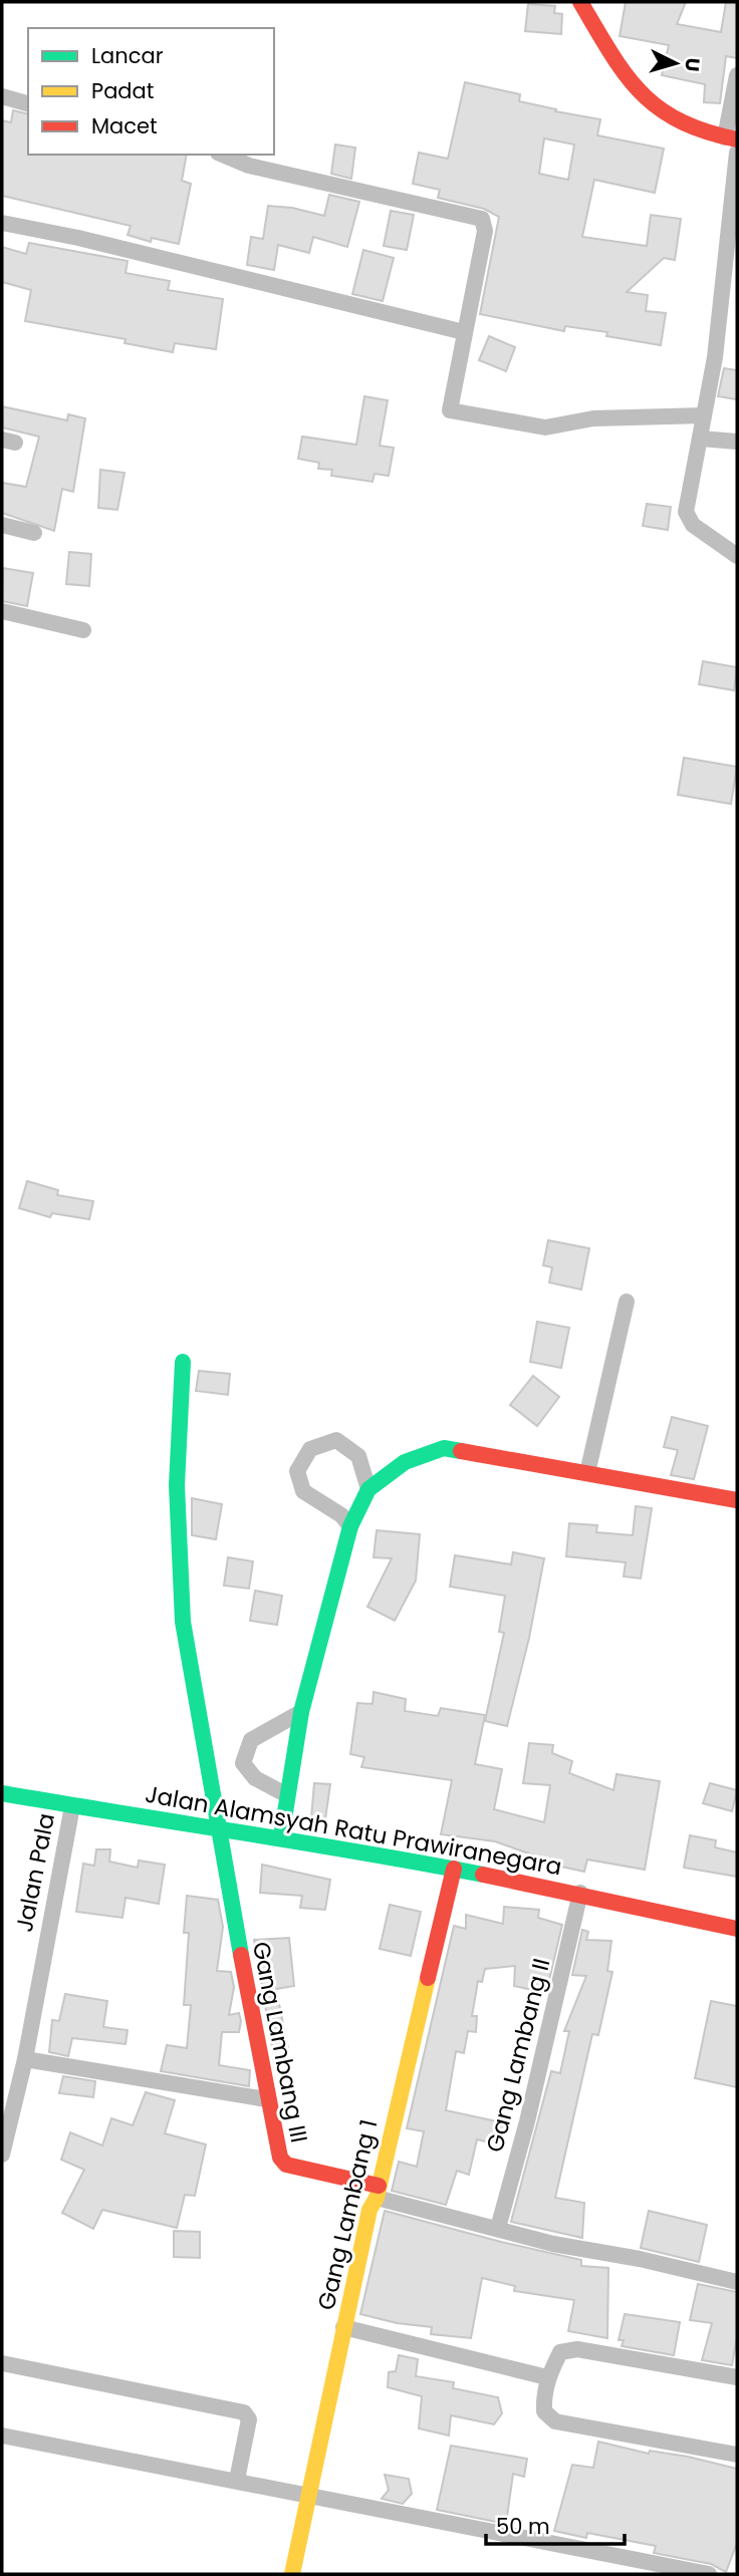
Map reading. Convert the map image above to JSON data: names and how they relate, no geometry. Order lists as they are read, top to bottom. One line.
{"streets":{"street":["Jalan Alamsyah Ratu Prawiranegara","Jalan Pala","Gang Lambang III","Gang Lambang II","Gang Lambang 1"]},"crossings":[["Jalan Alamsyah Ratu Prawiranegara","Jalan Pala"],["Jalan Alamsyah Ratu Prawiranegara","Gang Lambang III"],["Jalan Alamsyah Ratu Prawiranegara","Gang Lambang II"],["Jalan Alamsyah Ratu Prawiranegara","Gang Lambang 1"],["Gang Lambang III","Gang Lambang 1"]],"legend":["Lancar","Padat","Macet"],"scale_bar":"50 m","north":"right"}
